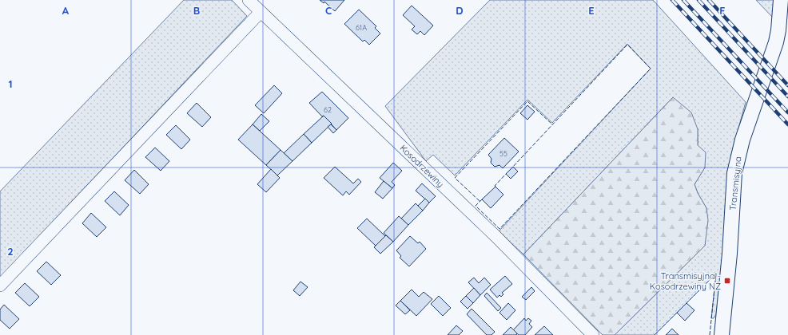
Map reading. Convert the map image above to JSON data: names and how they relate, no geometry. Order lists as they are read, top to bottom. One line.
{"streets":{"street":["Kosodrzewiny","Transmisyjna"]},"places":{"transit":["Transmisyjna - Kosodrzewiny NŻ"]},"house_numbers":["61A","62","55"],"grid":{"columns":["A","B","C","D","E","F"],"rows":["1","2"]}}
